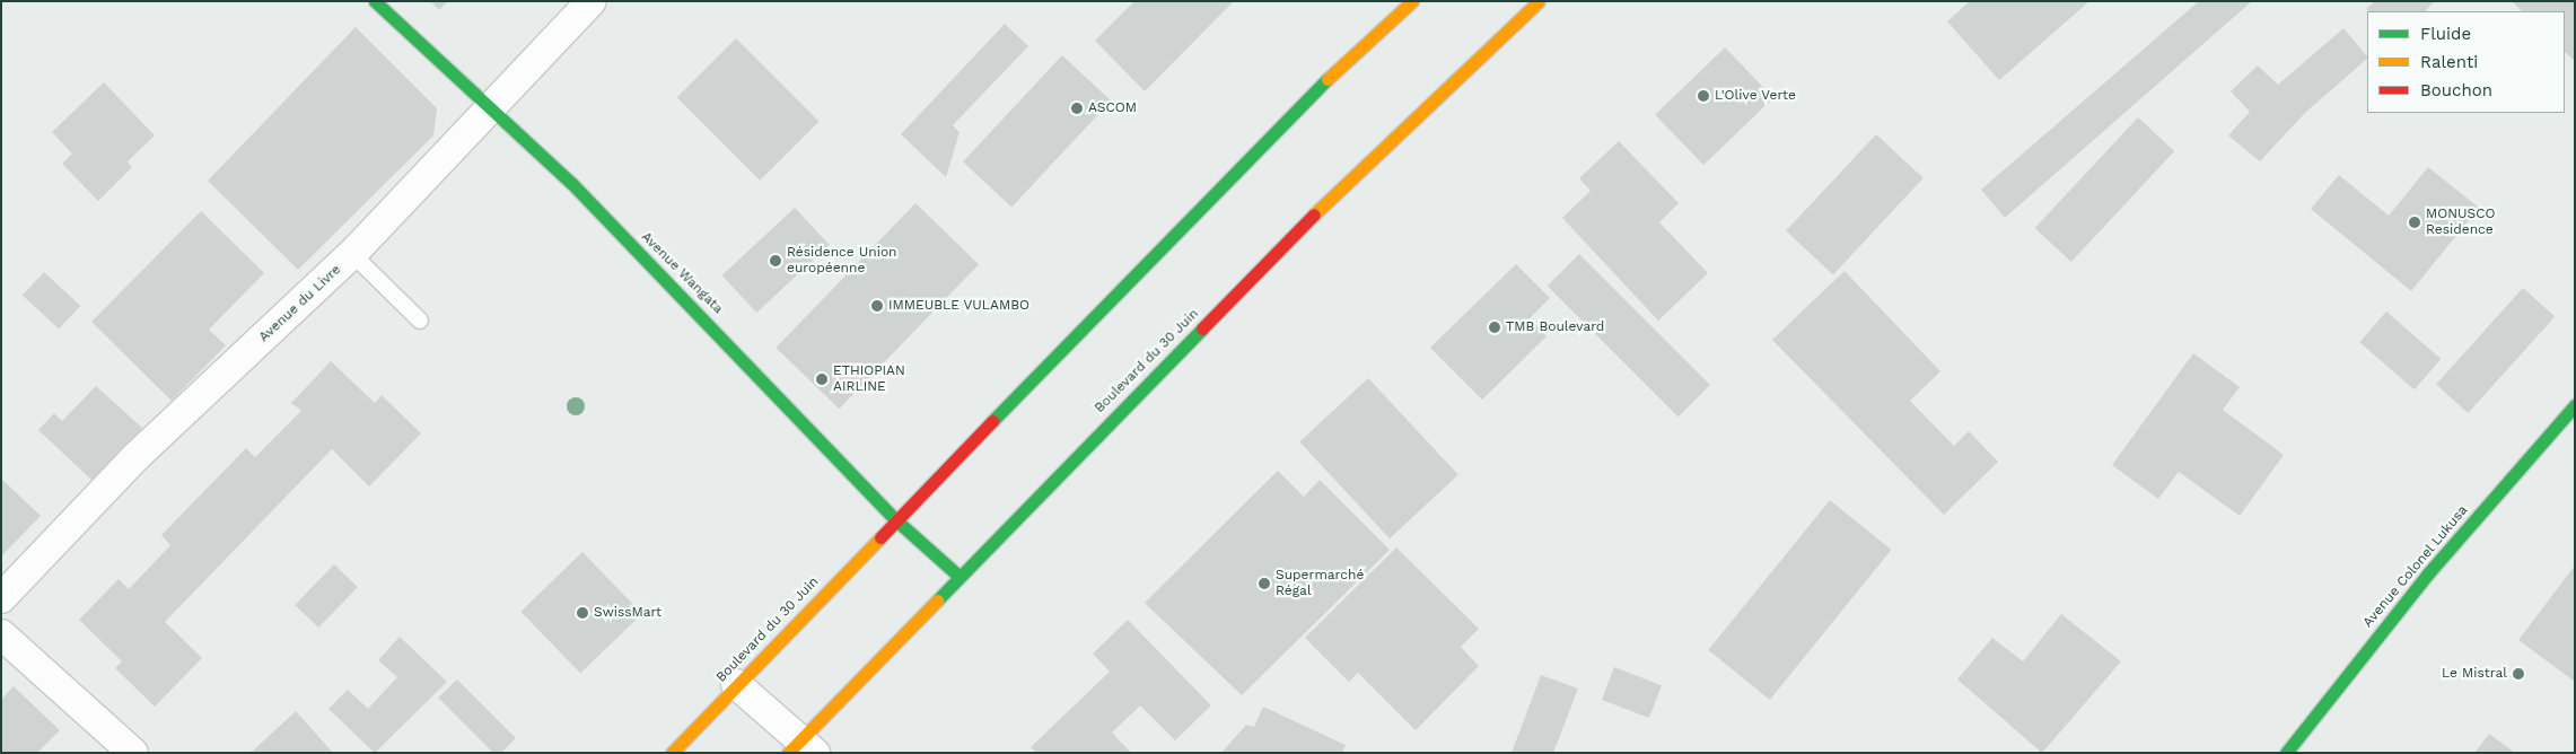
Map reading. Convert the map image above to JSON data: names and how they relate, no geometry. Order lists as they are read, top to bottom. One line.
{"streets":{"main road":["Avenue Wangata","Boulevard du 30 Juin","Avenue Colonel Lukusa"],"street":["Avenue du Livre"]},"crossings":[["Avenue Wangata","Avenue du Livre"],["Avenue Wangata","Boulevard du 30 Juin"]],"places":["L'Olive Verte","ASCOM","MONUSCO Residence","Résidence Union européenne","IMMEUBLE VULAMBO","TMB Boulevard","ETHIOPIAN AIRLINE","Supermarché Régal","SwissMart","Le Mistral"],"legend":["Fluide","Ralenti","Bouchon"]}
